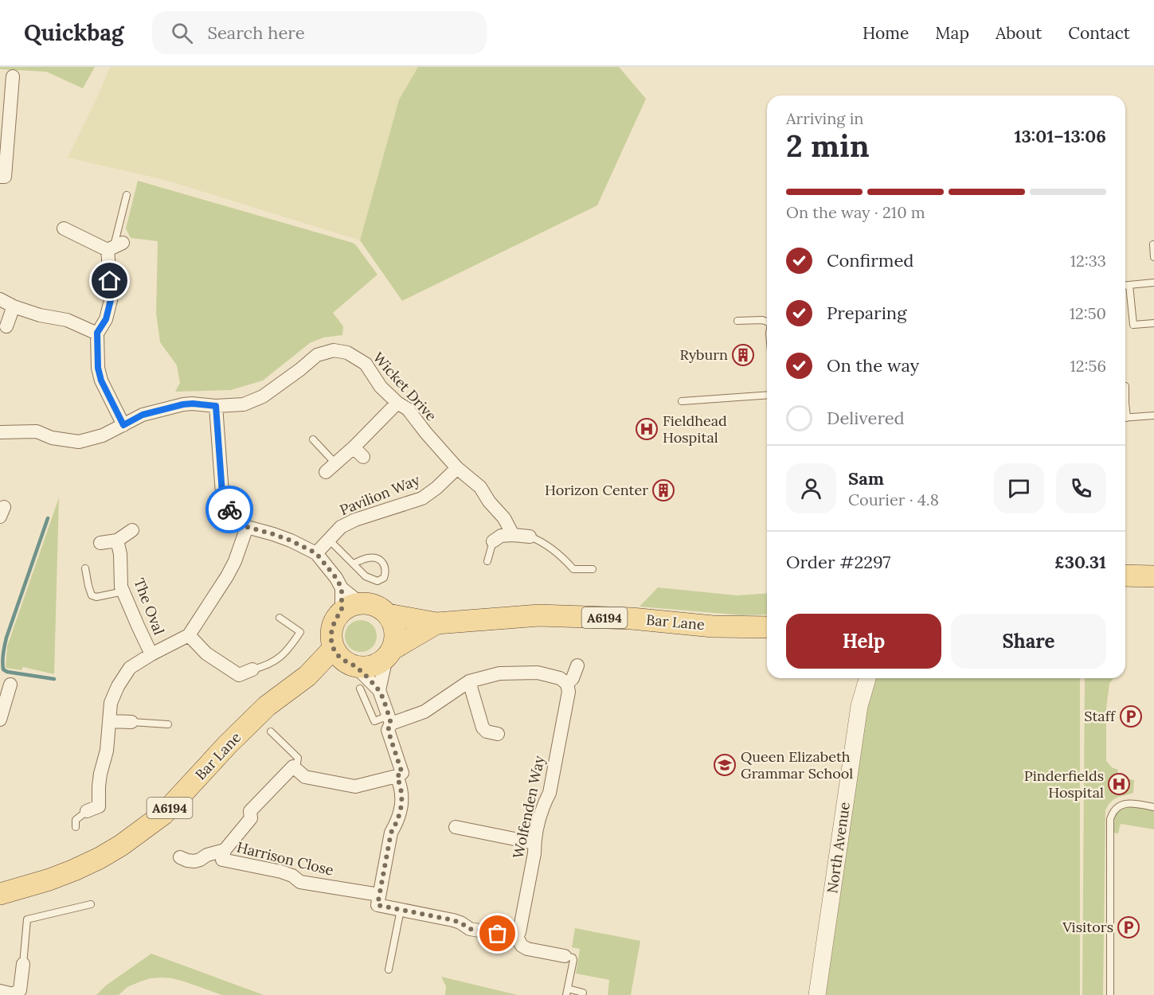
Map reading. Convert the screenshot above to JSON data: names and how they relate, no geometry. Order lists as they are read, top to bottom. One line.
{"streets":{"main road":["A6194","Bar Lane"],"street":["Wicket Drive","Pavilion Way","The Oval","Wolfenden Way","North Avenue","Harrison Close"]},"crossings":[["Wicket Drive","Pavilion Way"],["A6194","Bar Lane"]],"places":{"building":["Ryburn","Horizon Center"],"hospital":["Fieldhead Hospital","Pinderfields Hospital"],"parking":["Staff","Visitors"],"school or university":["Queen Elizabeth Grammar School"]},"page":{"header":"Quickbag","search":"Search here","nav":["Home","Map","About","Contact"],"heading":["2 min","Arriving in","13:01–13:06"],"panel":["Sam","Courier · 4.8","Order #2297","£30.31"],"bar":"On the way · 210 m","list":[["Confirmed","12:33"],["Preparing","12:50"],["On the way","12:56"],"Delivered"],"buttons":["Help","Share"]}}
